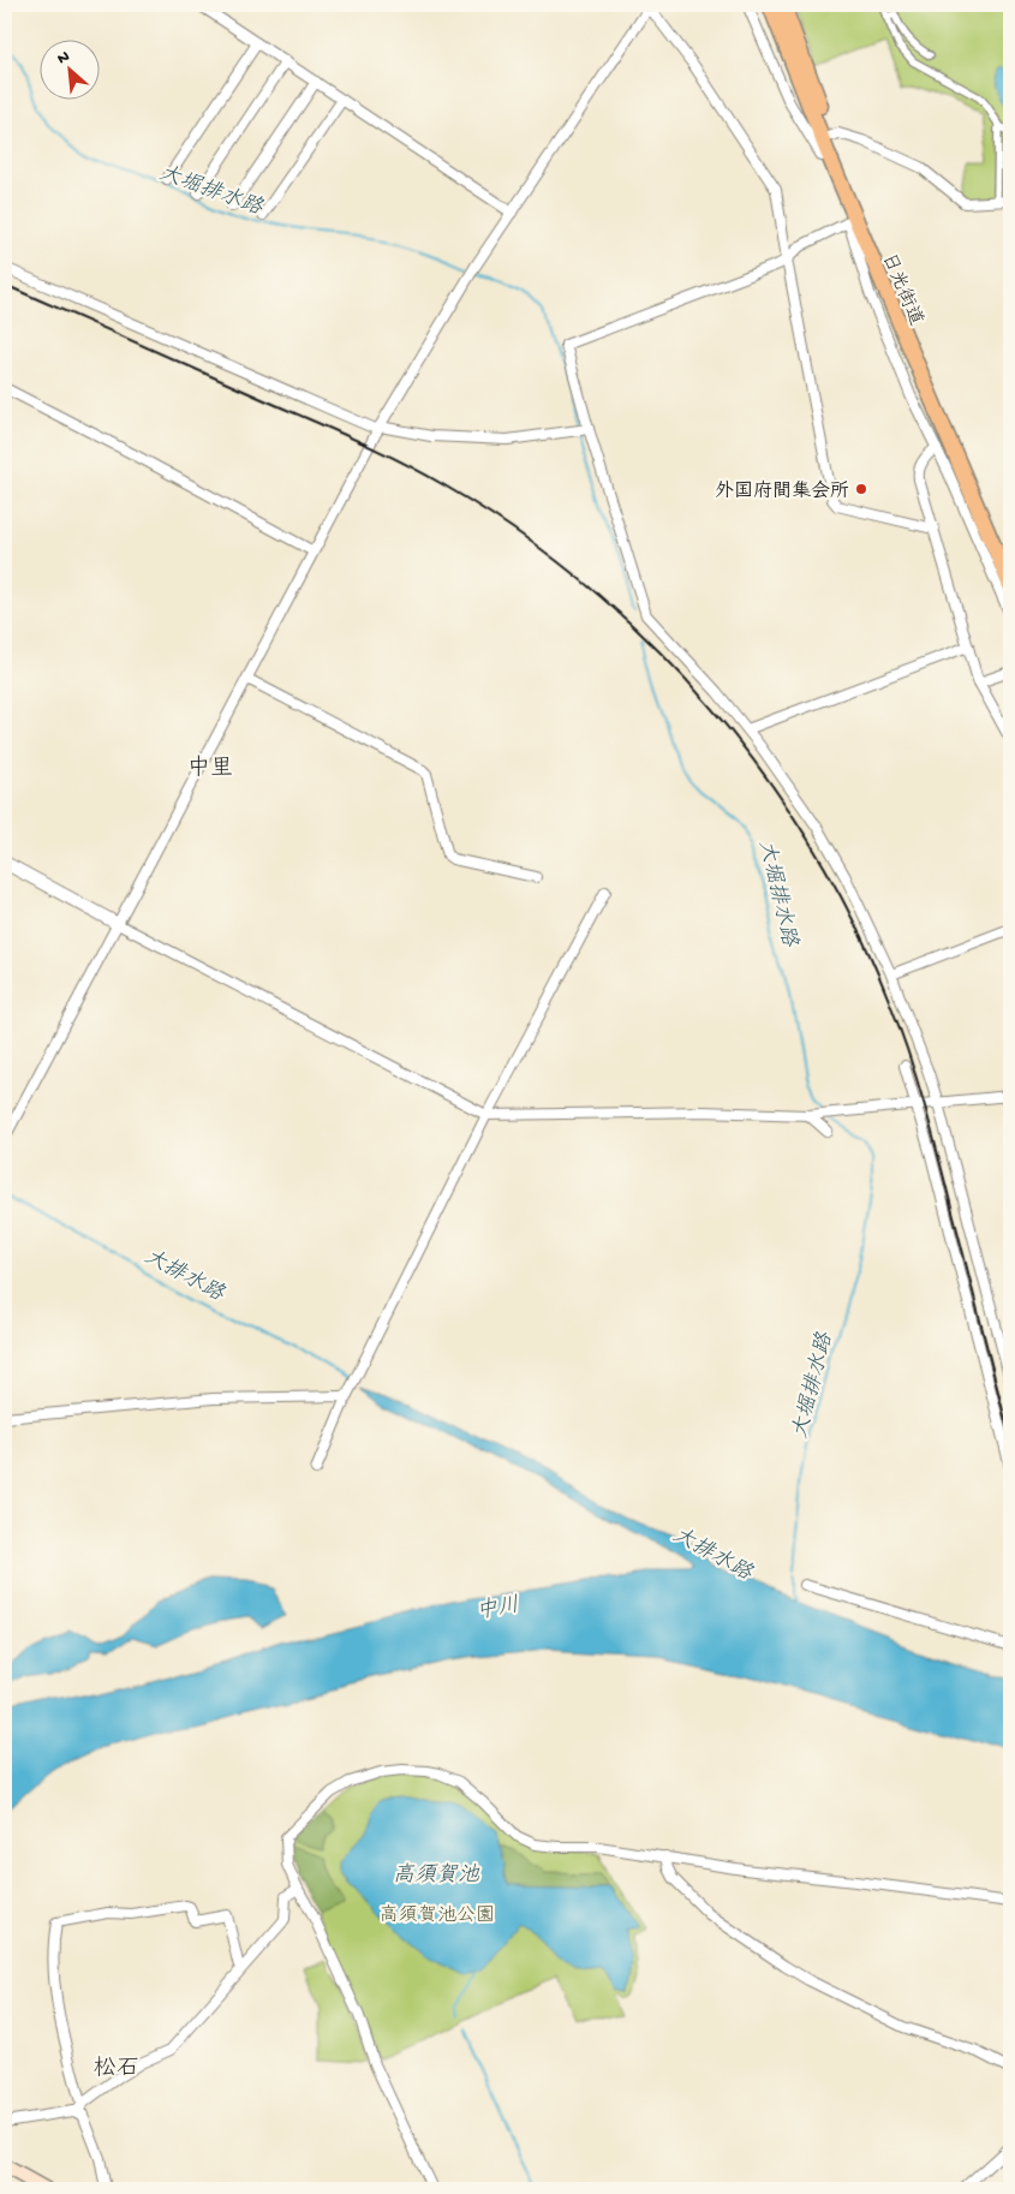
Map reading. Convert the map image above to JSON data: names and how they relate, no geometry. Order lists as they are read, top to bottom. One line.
{"streets":{"highway":["日光街道"]},"districts":["中里","松石"],"water":["大堀排水路","大排水路","中川","高須賀池"],"parks":["高須賀池公園"],"places":["外国府間集会所"],"north":"top left"}
